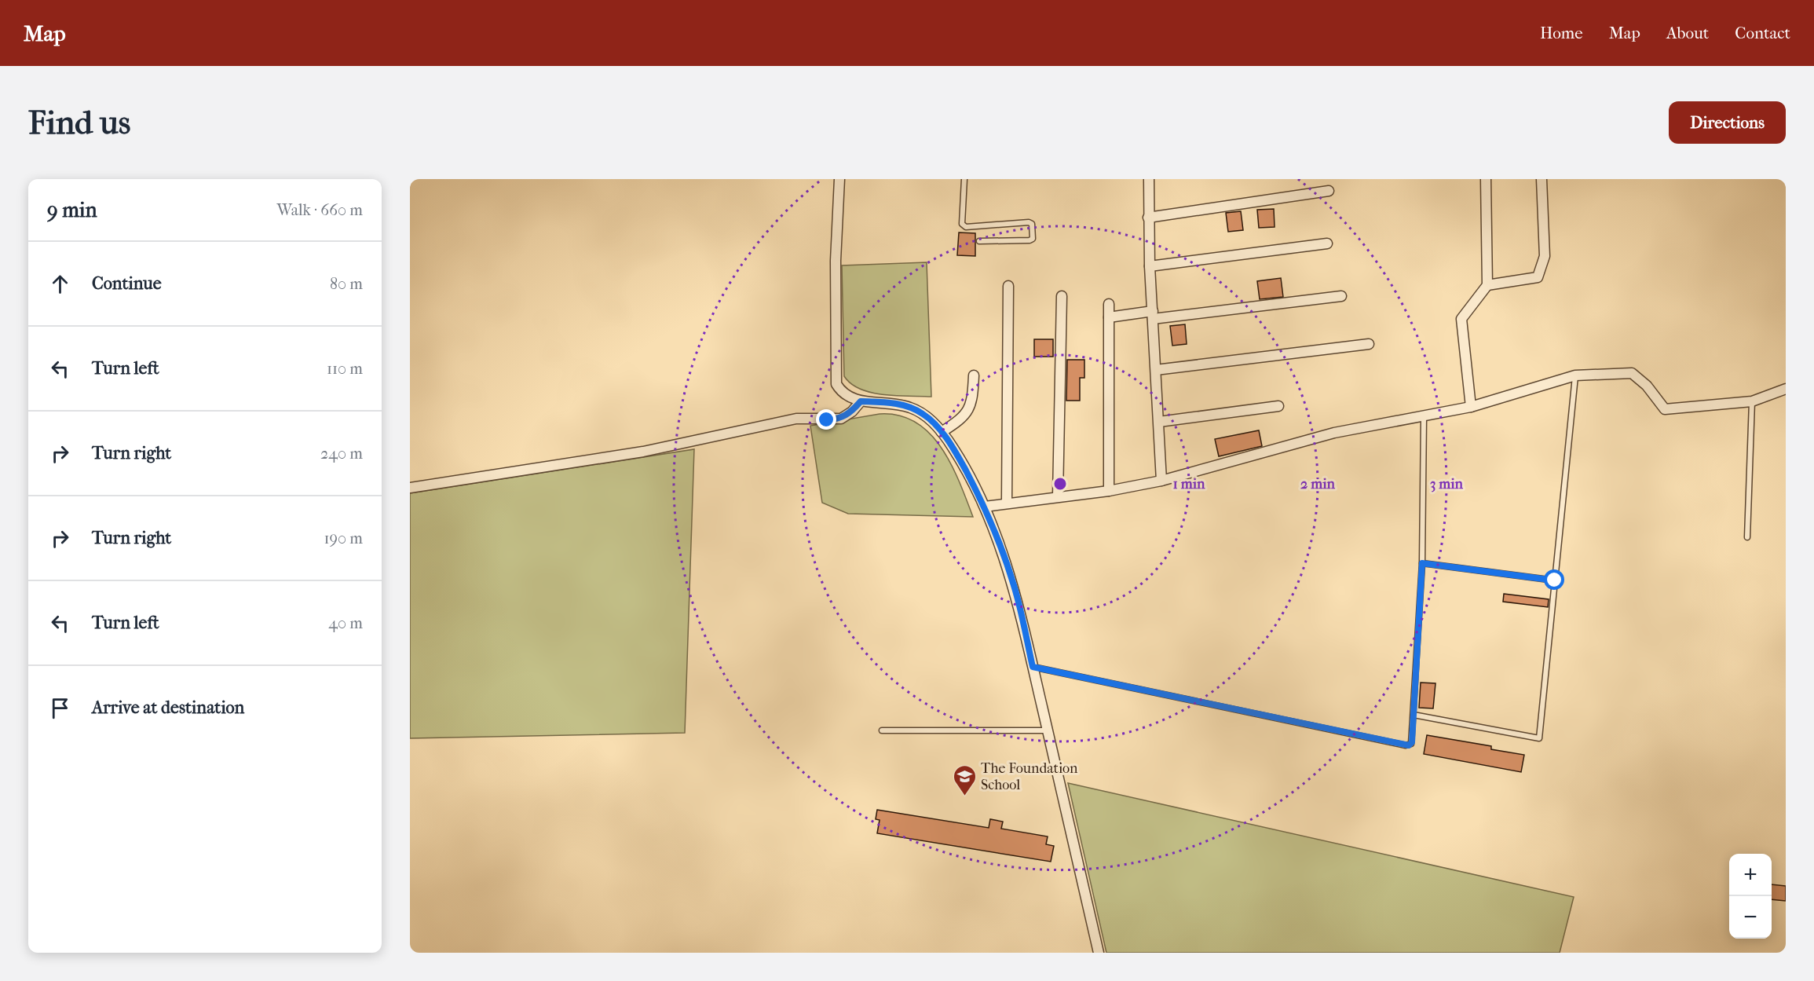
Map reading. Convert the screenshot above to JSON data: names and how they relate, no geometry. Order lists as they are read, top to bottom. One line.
{"places":{"school or university":["The Foundation School"]},"page":{"header":"Map","nav":["Home","Map","About","Contact"],"buttons":"Directions","title":"Find us","heading":["9 min","Walk · 660 m"],"list":[["Continue","80 m"],["Turn left","110 m"],["Turn right","240 m"],["Turn right","190 m"],["Turn left","40 m"],"Arrive at destination"],"map_buttons":["+","−"]},"rings":["1 min","2 min","3 min"]}
